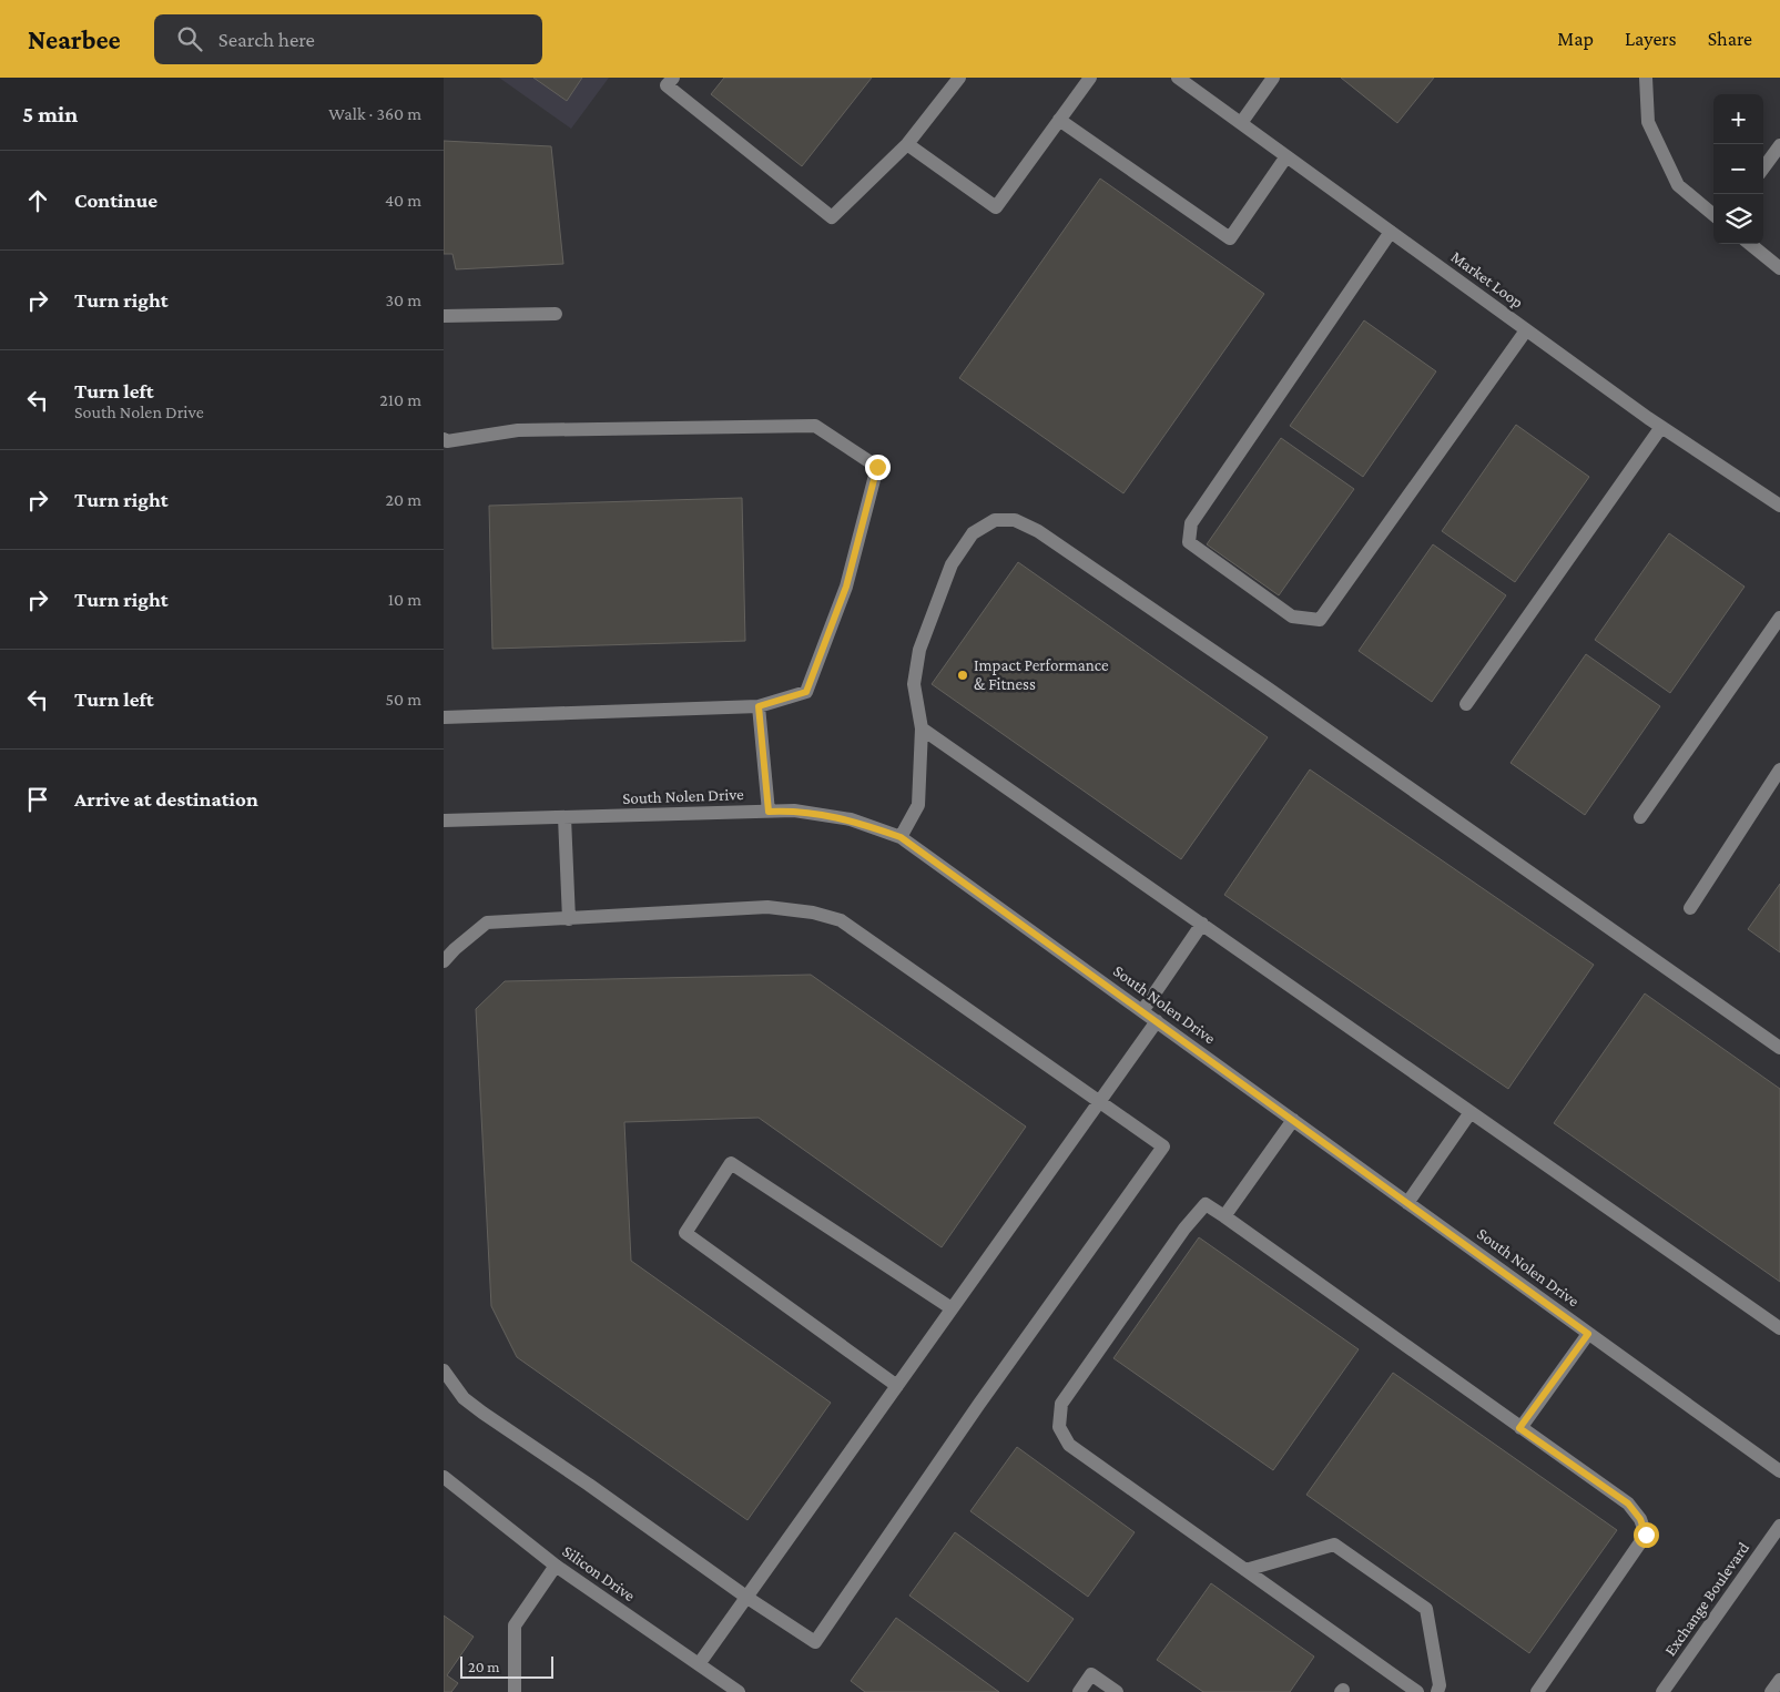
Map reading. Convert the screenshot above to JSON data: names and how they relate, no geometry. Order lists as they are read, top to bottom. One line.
{"streets":{"street":["Market Loop","South Nolen Drive","Silicon Drive","Exchange Boulevard"]},"places":["Impact Performance & Fitness"],"scale_bar":"20 m","page":{"header":"Nearbee","search":"Search here","nav":["Map","Layers","Share"],"heading":["5 min","Walk · 360 m"],"map_buttons":["+","−"],"list":[["Continue","40 m"],["Turn right","30 m"],["Turn left","South Nolen Drive","210 m"],["Turn right","20 m"],["Turn right","10 m"],["Turn left","50 m"],"Arrive at destination"],"scale":"20 m"}}
